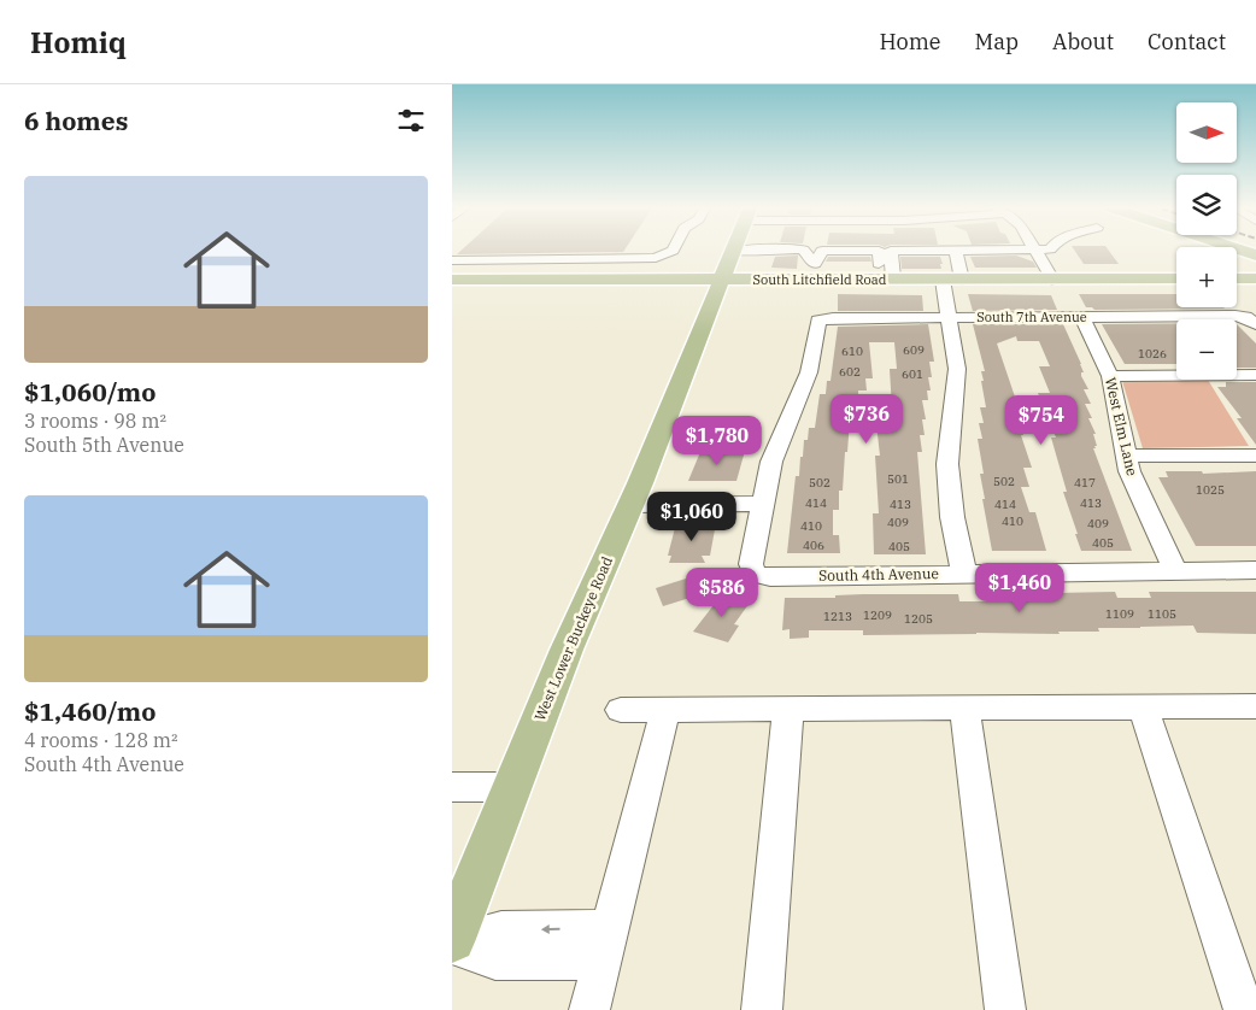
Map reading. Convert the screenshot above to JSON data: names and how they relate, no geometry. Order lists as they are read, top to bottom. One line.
{"streets":{"main road":["South Litchfield Road","West Lower Buckeye Road"],"street":["South 7th Avenue","West Elm Lane","South 4th Avenue"]},"crossings":[["South Litchfield Road","West Lower Buckeye Road"],["South 7th Avenue","West Elm Lane"],["South 7th Avenue","South 4th Avenue"],["West Elm Lane","South 4th Avenue"]],"house_numbers":["609","610","1026","602","601","501","502","502","417","1025","414","413","413","414","410","409","409","410","405","406","405","1109","1105","1209","1213","1205"],"north":"right","page":{"header":"Homiq","nav":["Home","Map","About","Contact"],"heading":"6 homes","map_buttons":["+","−"],"list":[{"name":"$1,060/mo","note":"3 rooms · 98 m² · South 5th Avenue"},{"name":"$1,460/mo","note":"4 rooms · 128 m² · South 4th Avenue"}],"price":["$736","$754","$1,780","$1,060","$1,460","$586"]}}
